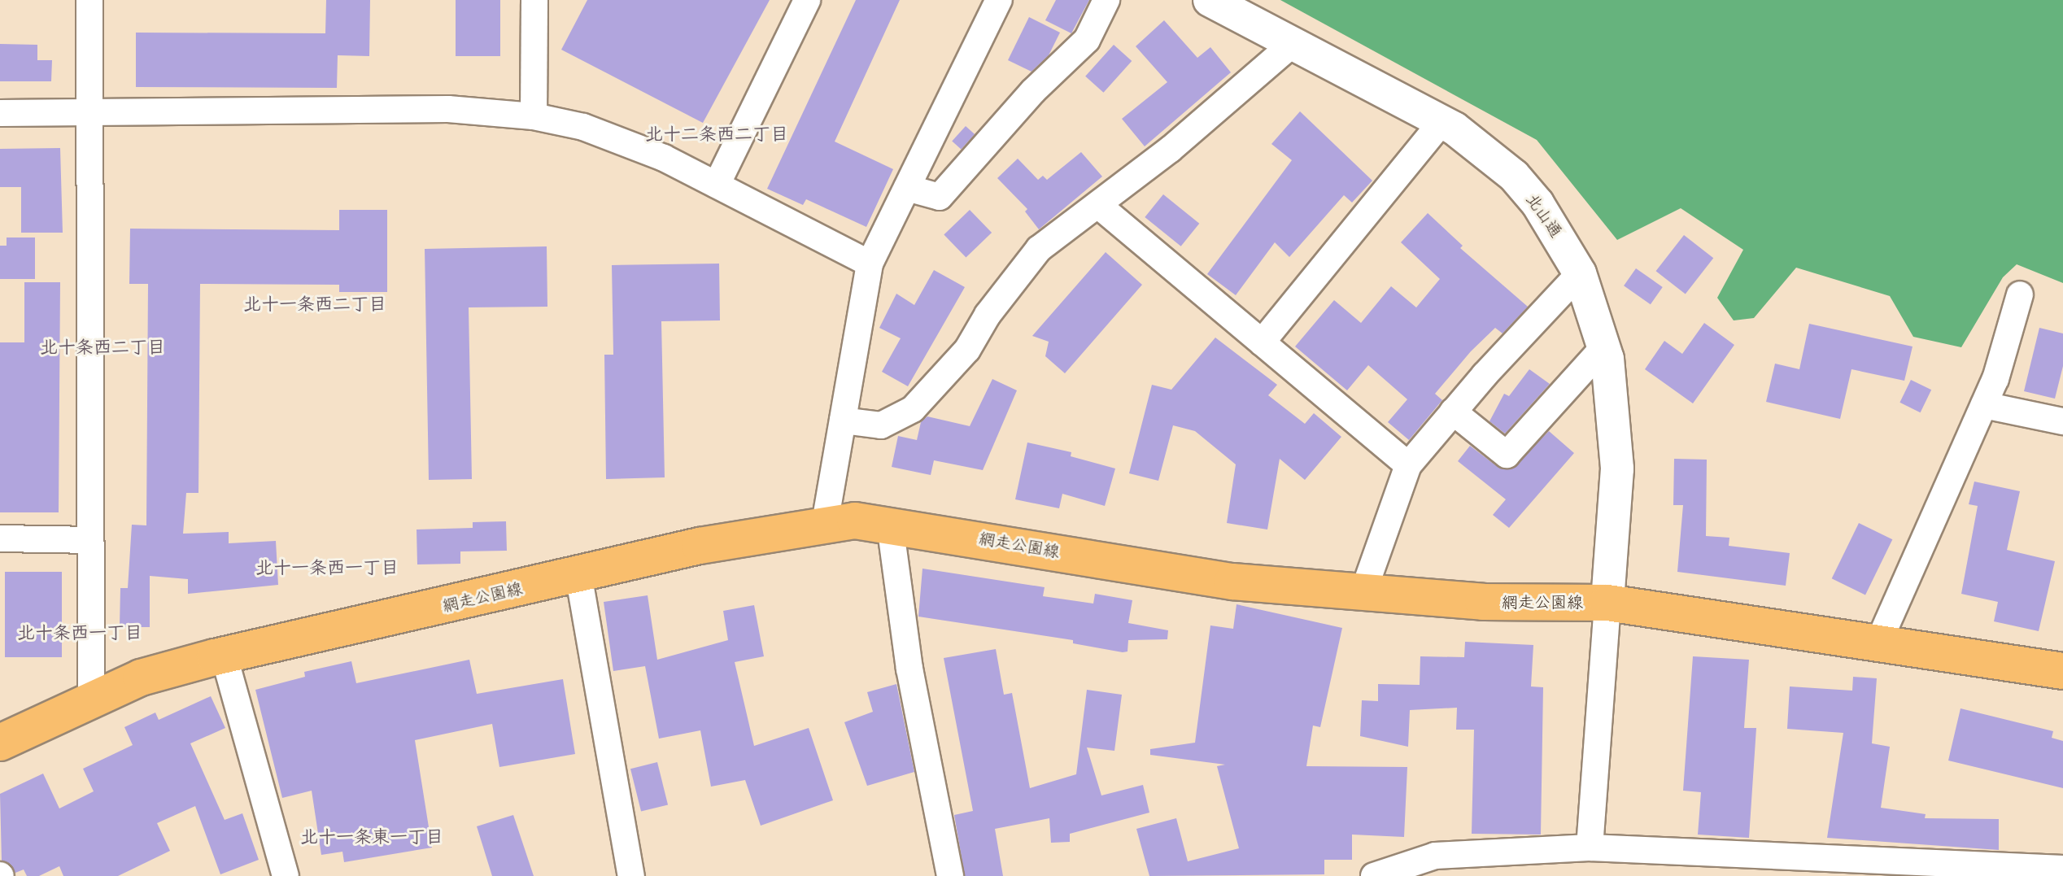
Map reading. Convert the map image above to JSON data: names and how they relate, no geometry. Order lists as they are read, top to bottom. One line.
{"streets":{"main road":["網走公園線"],"street":["北山通"]},"crossings":[["北山通","網走公園線"]],"districts":["北十二条西二丁目","北十一条西二丁目","北十条西二丁目","北十一条西一丁目","北十条西一丁目","北十一条東一丁目"]}
